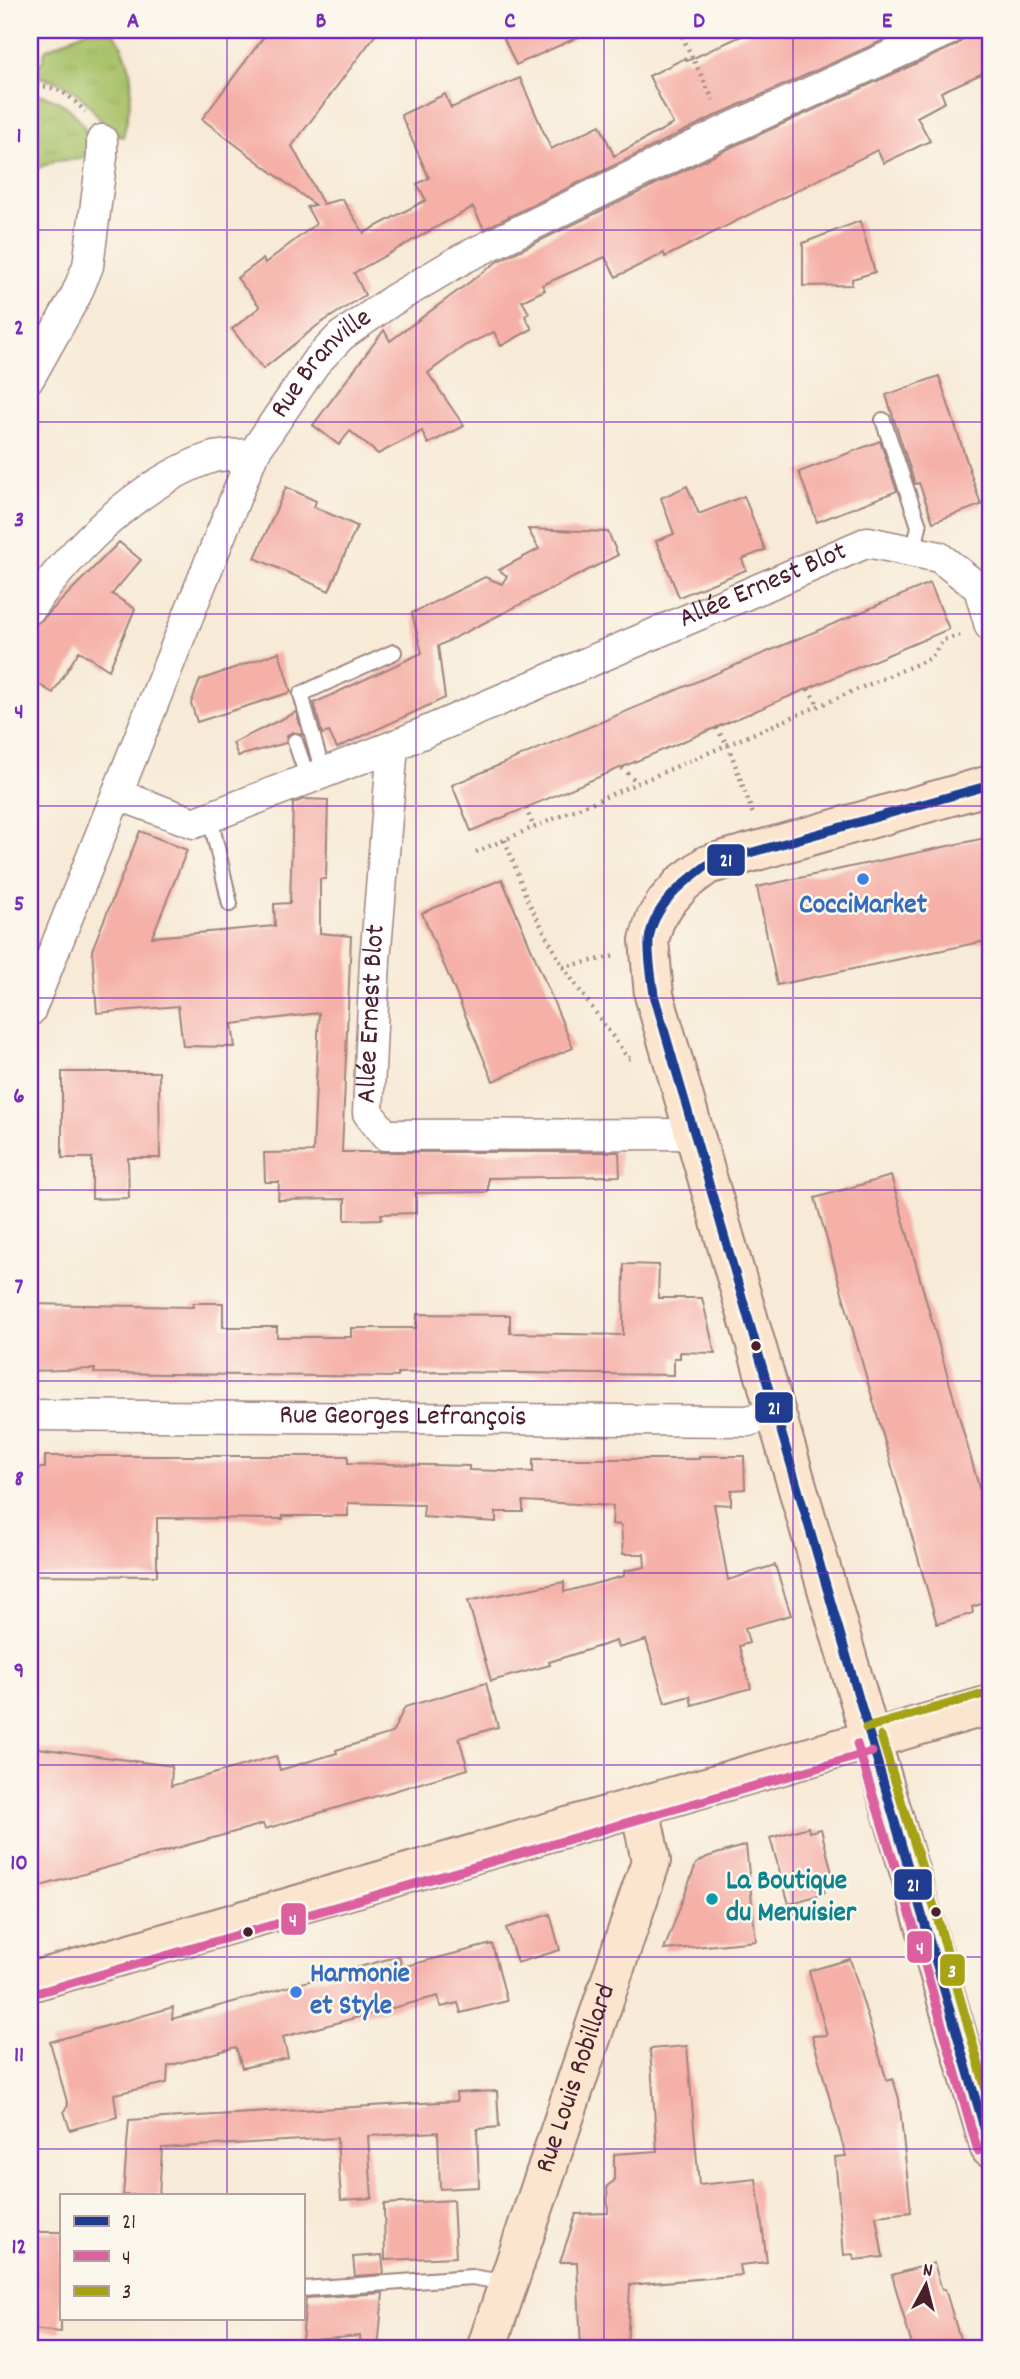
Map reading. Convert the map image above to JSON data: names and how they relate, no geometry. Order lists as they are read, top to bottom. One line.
{"streets":{"street":["Rue Branville","Allée Ernest Blot","Rue Georges Lefrançois","Rue Louis Robillard"]},"crossings":[["Rue Branville","Allée Ernest Blot"]],"places":["CocciMarket","La Boutique du Menuisier","Harmonie et Style"],"lines":["transit line 21","transit line 3","transit line 4"],"legend":["21","4","3"],"north":"top","grid":{"columns":["A","B","C","D","E"],"rows":["1","2","3","4","5","6","7","8","9","10","11","12"]}}
